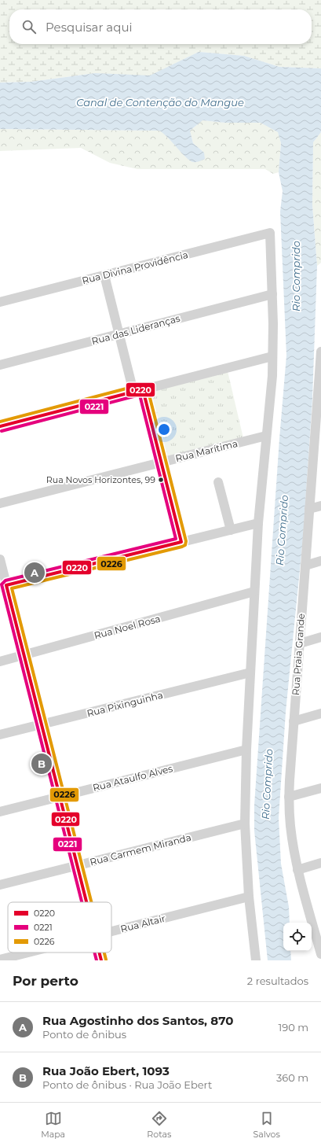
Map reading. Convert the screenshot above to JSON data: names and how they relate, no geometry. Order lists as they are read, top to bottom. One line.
{"streets":{"street":["Rua Divina Providência","Rua das Lideranças","Rua Marítima","Rua Noel Rosa","Rua Praia Grande","Rua Pixinguinha","Rua Ataulfo Alves","Rua Carmem Miranda","Rua Altair"]},"crossings":[["Rua Divina Providência","Rua das Lideranças"]],"water":["Canal de Contenção do Mangue","Rio Comprido"],"places":["Rua Novos Horizontes, 99"],"lines":["transit line 0226","transit line 0220","transit line 0221"],"legend":["0220","0221","0226"],"page":{"search":"Pesquisar aqui","pins":["A","B"],"heading":["Por perto","2 resultados"],"list":[{"mark":"A","name":"Rua Agostinho dos Santos, 870","note":"Ponto de ônibus","value":"190 m"},{"mark":"B","name":"Rua João Ebert, 1093","note":"Ponto de ônibus · Rua João Ebert","value":"360 m"}],"nav":["Mapa","Rotas","Salvos"]}}
